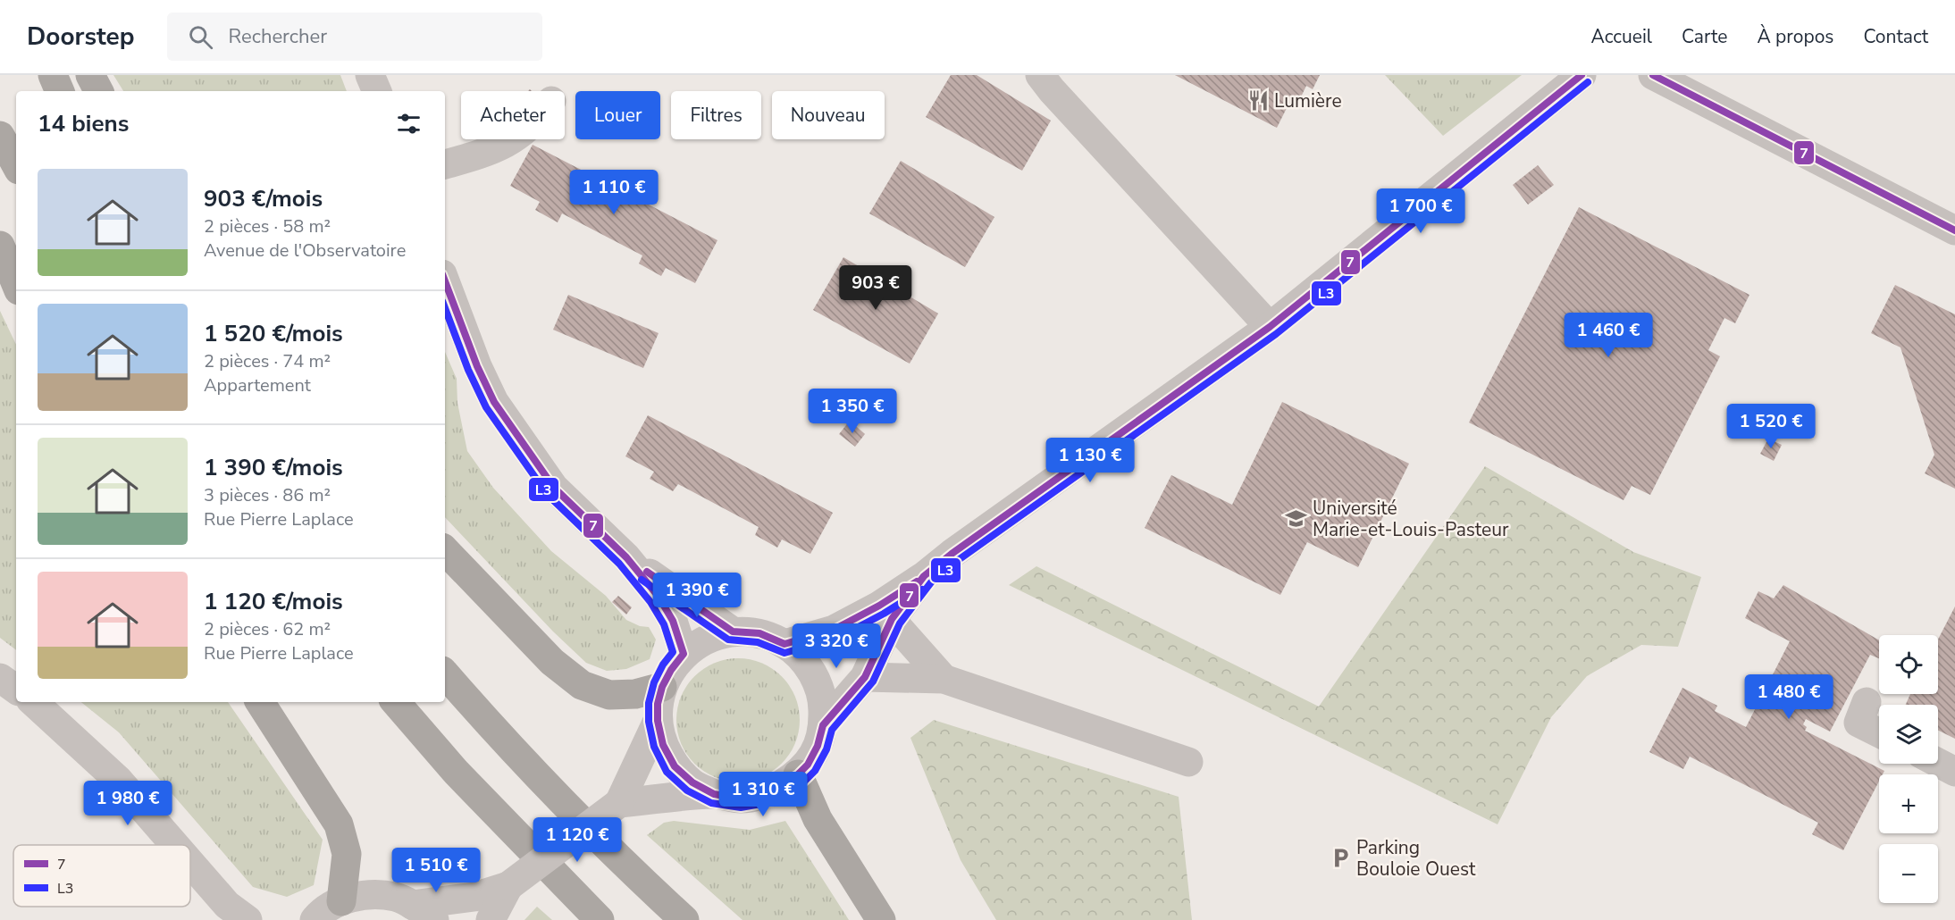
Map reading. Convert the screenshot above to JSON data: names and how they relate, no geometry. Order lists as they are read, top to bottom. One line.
{"places":{"restaurant":["Lumière"],"school or university":["Université Marie-et-Louis-Pasteur"],"parking":["Parking Bouloie Ouest"]},"lines":["transit line 7","transit line L3"],"legend":["7","L3"],"page":{"header":"Doorstep","search":"Rechercher","nav":["Accueil","Carte","À propos","Contact"],"chip":["Acheter","Louer","Filtres","Nouveau"],"heading":"14 biens","list":[{"name":"903 €/mois","note":"2 pièces · 58 m² · Avenue de l'Observatoire"},{"name":"1 520 €/mois","note":"2 pièces · 74 m² · Appartement"},{"name":"1 390 €/mois","note":"3 pièces · 86 m² · Rue Pierre Laplace"},{"name":"1 120 €/mois","note":"2 pièces · 62 m² · Rue Pierre Laplace"}],"price":["1 110 €","1 700 €","903 €","1 460 €","1 350 €","1 520 €","1 130 €","1 390 €","3 320 €","1 480 €","1 310 €","1 980 €","1 120 €","1 510 €"],"map_buttons":["+","−"]}}
